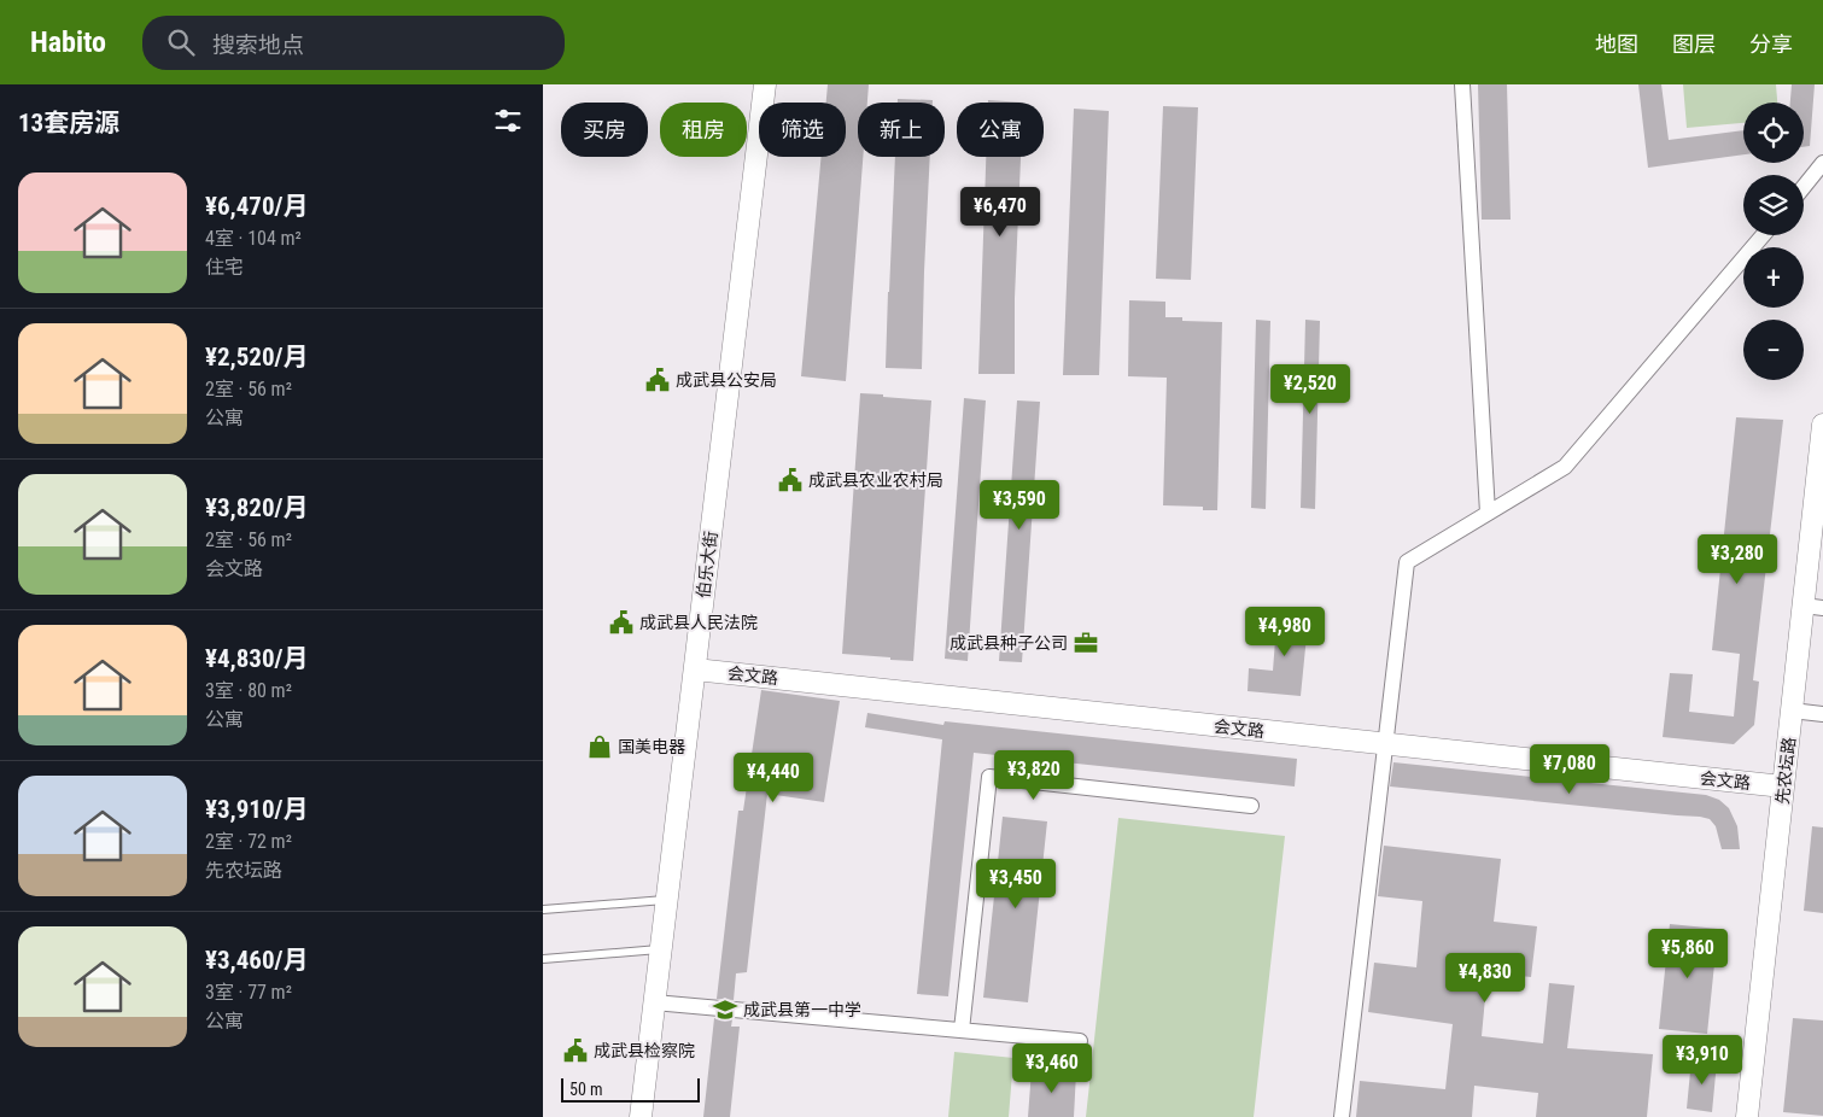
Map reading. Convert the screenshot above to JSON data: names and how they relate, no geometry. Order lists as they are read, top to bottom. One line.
{"streets":{"street":["伯乐大街","会文路","先农坛路"]},"crossings":[["伯乐大街","会文路"],["会文路","先农坛路"]],"places":{"public building":["成武县公安局","成武县农业农村局","成武县人民法院","成武县检察院"],"office":["成武县种子公司"],"shop":["国美电器"],"school or university":["成武县第一中学"]},"scale_bar":"50 m","page":{"header":"Habito","search":"搜索地点","nav":["地图","图层","分享"],"heading":"13套房源","map_buttons":["+","−"],"chip":["买房","租房","筛选","新上","公寓"],"list":[{"name":"¥6,470/月","note":"4室 · 104 m² · 住宅"},{"name":"¥2,520/月","note":"2室 · 56 m² · 公寓"},{"name":"¥3,820/月","note":"2室 · 56 m² · 会文路"},{"name":"¥4,830/月","note":"3室 · 80 m² · 公寓"},{"name":"¥3,910/月","note":"2室 · 72 m² · 先农坛路"},{"name":"¥3,460/月","note":"3室 · 77 m² · 公寓"}],"price":["¥6,470","¥2,520","¥3,590","¥3,280","¥4,980","¥7,080","¥3,820","¥4,440","¥3,450","¥5,860","¥4,830","¥3,910","¥3,460"],"scale":"50 m"}}
